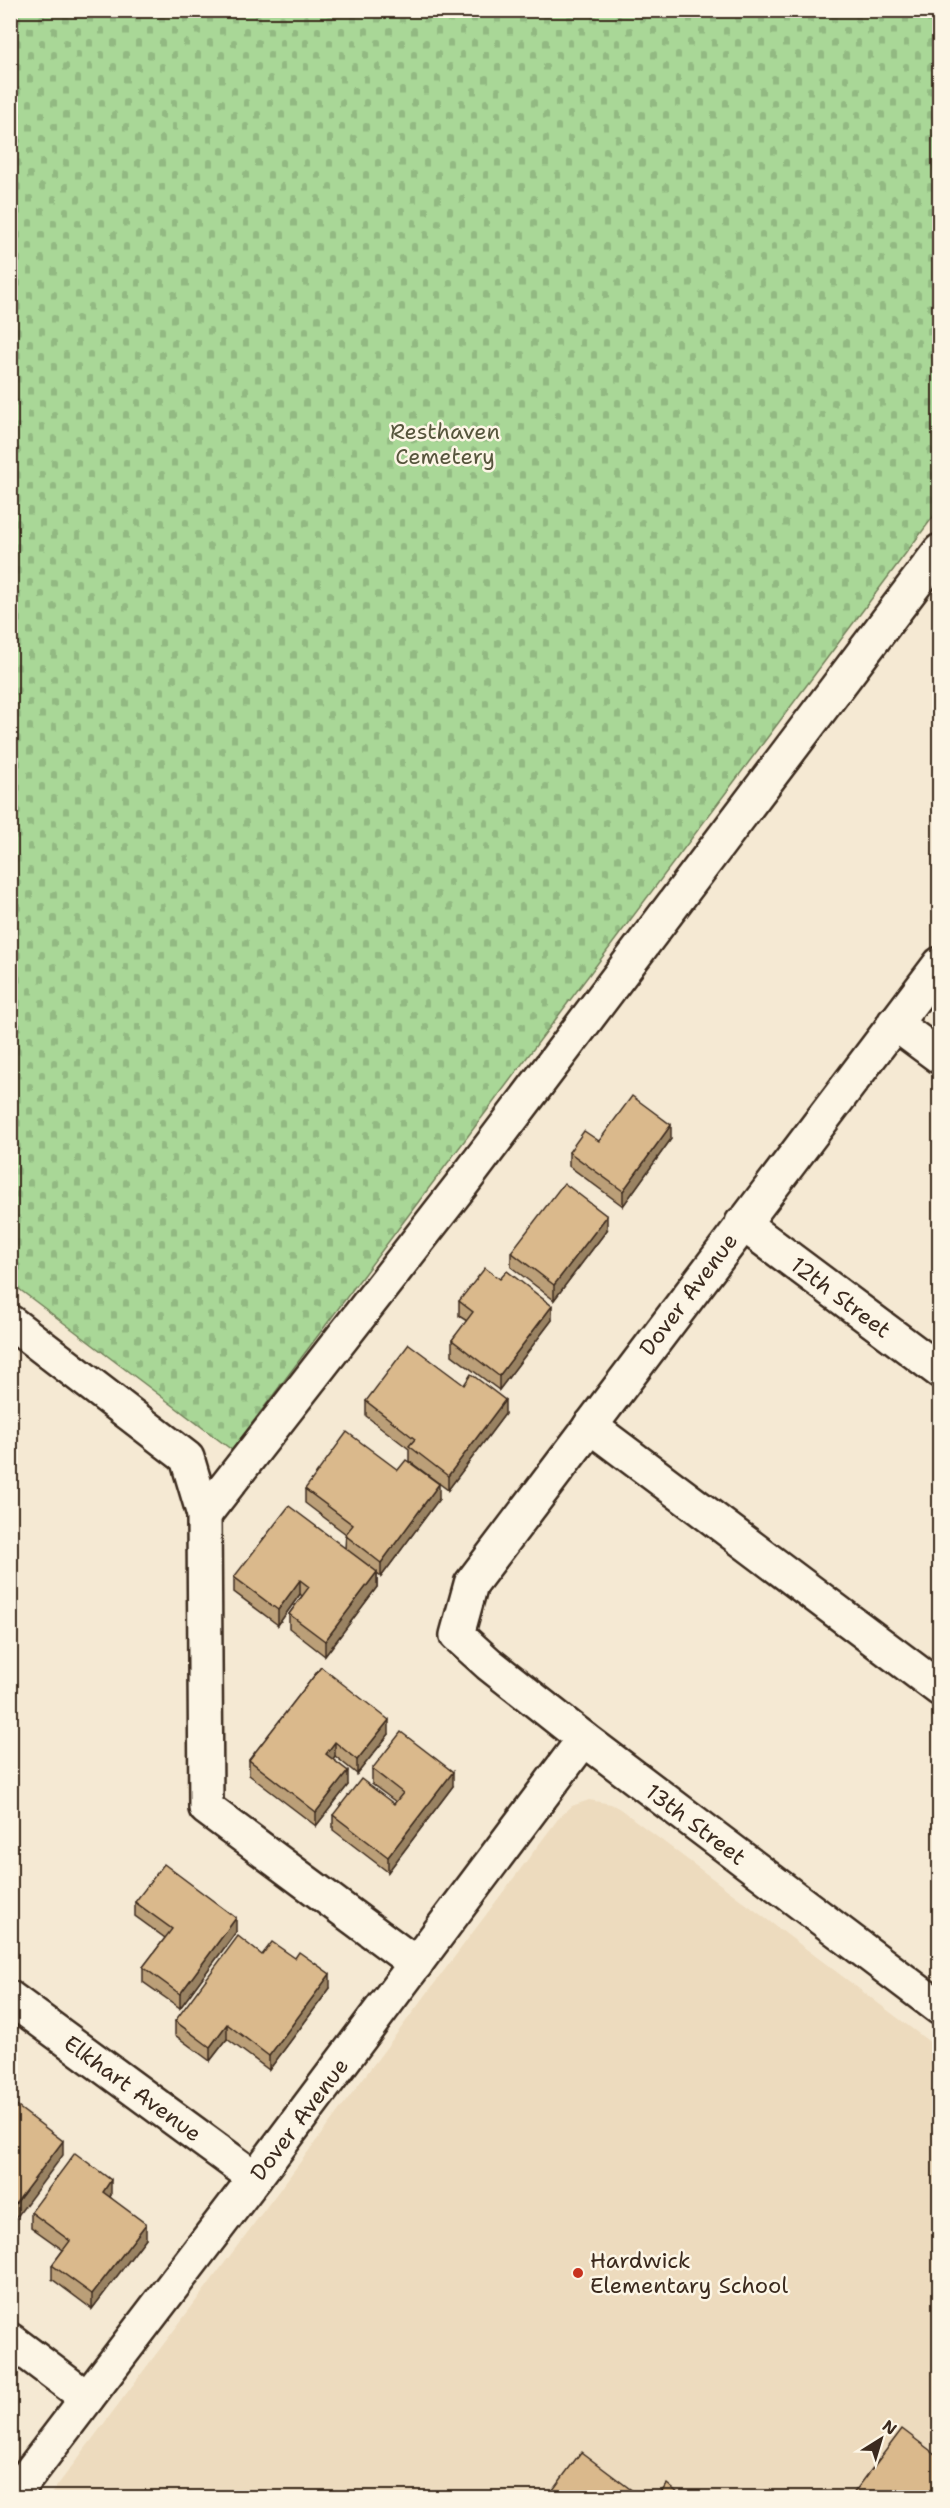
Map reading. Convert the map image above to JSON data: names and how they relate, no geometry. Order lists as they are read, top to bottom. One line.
{"streets":{"street":["Dover Avenue","12th Street","13th Street","Elkhart Avenue"]},"crossings":[["Dover Avenue","12th Street"],["Dover Avenue","13th Street"],["Dover Avenue","Elkhart Avenue"]],"parks":["Resthaven Cemetery"],"places":["Hardwick Elementary School"],"north":"top right"}
